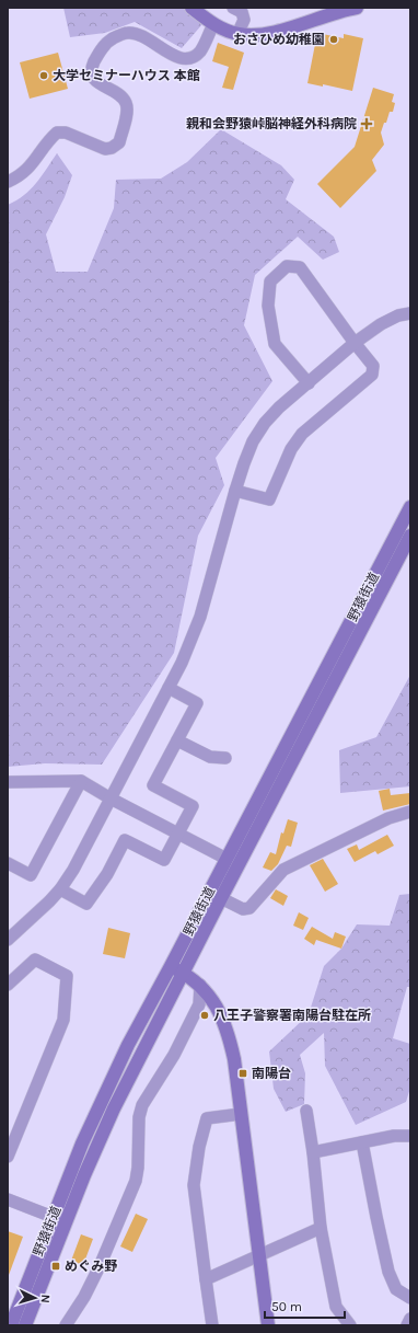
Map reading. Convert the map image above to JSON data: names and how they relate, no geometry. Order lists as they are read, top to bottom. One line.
{"streets":{"main road":["野猿街道"]},"places":{"other":["おさひめ幼稚園","大学セミナーハウス 本館","八王子警察署南陽台駐在所"],"health":["親和会野猿峠脳神経外科病院"],"transit":["南陽台","めぐみ野"]},"scale_bar":"50 m","north":"right"}
